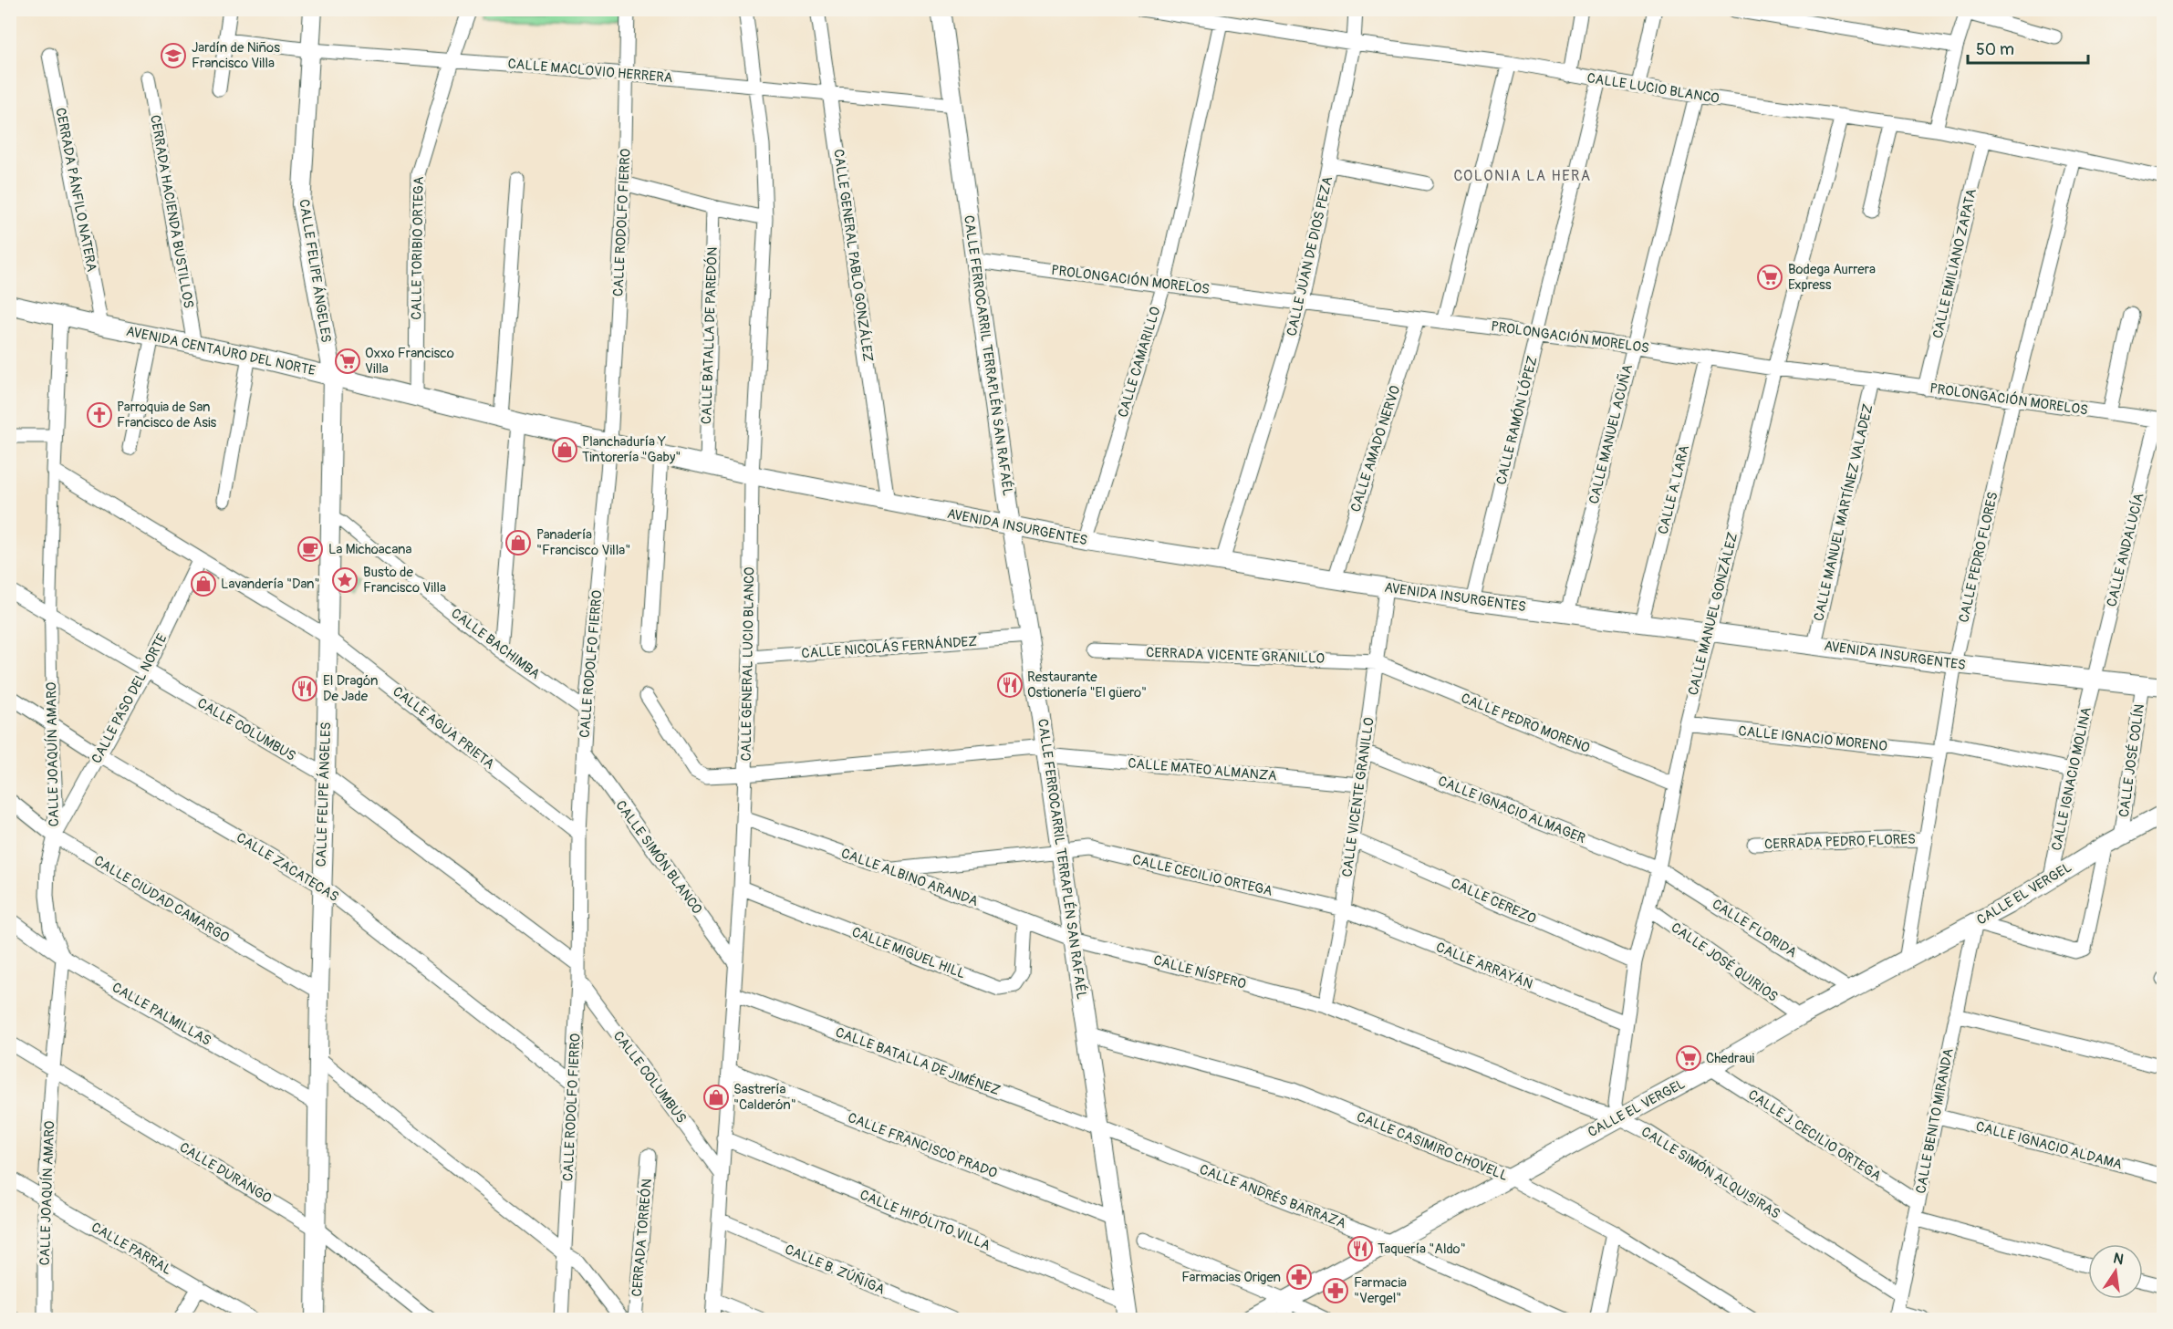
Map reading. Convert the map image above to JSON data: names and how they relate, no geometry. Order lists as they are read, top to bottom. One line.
{"streets":{"street":["CALLE MACLOVIO HERRERA","CALLE LUCIO BLANCO","CERRADA PÁNFILO NATERA","CERRADA HACIENDA BUSTILLOS","CALLE RODOLFO FIERRO","CALLE TORIBIO ORTEGA","CALLE GENERAL PABLO GONZÁLEZ","CALLE JUAN DE DIOS PEZA","CALLE EMILIANO ZAPATA","CALLE FELIPE ÁNGELES","PROLONGACIÓN MORELOS","CALLE BATALLA DE PAREDÓN","AVENIDA CENTAURO DEL NORTE","CALLE FERROCARRIL TERRAPLÉN SAN RAFAÉL","CALLE CAMARILLO","CALLE RAMÓN LÓPEZ","CALLE MANUEL ACUÑA","CALLE AMADO NERVO","CALLE A. LARA","CALLE MANUEL MARTÍNEZ VALADEZ","AVENIDA INSURGENTES","CALLE ANDALUCÍA","CALLE PEDRO FLORES","CALLE MANUEL GONZÁLEZ","CALLE BACHIMBA","CALLE NICOLÁS FERNÁNDEZ","CERRADA VICENTE GRANILLO","CALLE GENERAL LUCIO BLANCO","CALLE PASO DEL NORTE","CALLE PEDRO MORENO","CALLE AGUA PRIETA","CALLE COLUMBUS","CALLE IGNACIO MORENO","CALLE JOAQUÍN AMARO","CALLE JOSÉ COLÍN","CALLE MATEO ALMANZA","CALLE IGNACIO MOLINA","CALLE VICENTE GRANILLO","CALLE IGNACIO ALMAGER","CERRADA PEDRO FLORES","CALLE SIMÓN BLANCO","CALLE ZACATECAS","CALLE CECILIO ORTEGA","CALLE ALBINO ARANDA","CALLE EL VERGEL","CALLE CIUDAD CAMARGO","CALLE CEREZO","CALLE FLORIDA","CALLE MIGUEL HILL","CALLE JOSÉ QUIRIOS","CALLE ARRAYÁN","CALLE NÍSPERO","CALLE PALMILLAS","CALLE BATALLA DE JIMÉNEZ","CALLE BENITO MIRANDA","CALLE J. CECILIO ORTEGA","CALLE FRANCISCO PRADO","CALLE IGNACIO ALDAMA","CALLE CASIMIRO CHOVELL","CALLE DURANGO","CALLE SIMÓN ALQUISIRAS","CALLE ANDRÉS BARRAZA","CALLE HIPÓLITO VILLA","CERRADA TORREÓN","CALLE PARRAL","CALLE B. ZÚÑIGA"]},"crossings":[["CALLE MACLOVIO HERRERA","CALLE RODOLFO FIERRO"],["CALLE MACLOVIO HERRERA","CALLE TORIBIO ORTEGA"],["CALLE MACLOVIO HERRERA","CALLE GENERAL PABLO GONZÁLEZ"],["CALLE MACLOVIO HERRERA","CALLE FELIPE ÁNGELES"],["CALLE MACLOVIO HERRERA","CALLE FERROCARRIL TERRAPLÉN SAN RAFAÉL"],["CALLE MACLOVIO HERRERA","CALLE GENERAL LUCIO BLANCO"],["CALLE LUCIO BLANCO","CALLE JUAN DE DIOS PEZA"],["CALLE LUCIO BLANCO","CALLE EMILIANO ZAPATA"],["CALLE LUCIO BLANCO","CALLE CAMARILLO"],["CALLE LUCIO BLANCO","CALLE RAMÓN LÓPEZ"],["CALLE LUCIO BLANCO","CALLE MANUEL ACUÑA"],["CALLE LUCIO BLANCO","CALLE PEDRO FLORES"],["CALLE LUCIO BLANCO","CALLE MANUEL GONZÁLEZ"],["CERRADA PÁNFILO NATERA","AVENIDA CENTAURO DEL NORTE"],["CERRADA HACIENDA BUSTILLOS","AVENIDA CENTAURO DEL NORTE"],["CALLE RODOLFO FIERRO","AVENIDA CENTAURO DEL NORTE"],["CALLE RODOLFO FIERRO","CALLE BACHIMBA"],["CALLE RODOLFO FIERRO","CALLE AGUA PRIETA"],["CALLE RODOLFO FIERRO","CALLE COLUMBUS"],["CALLE RODOLFO FIERRO","CALLE SIMÓN BLANCO"],["CALLE RODOLFO FIERRO","CALLE ZACATECAS"],["CALLE TORIBIO ORTEGA","AVENIDA CENTAURO DEL NORTE"],["CALLE GENERAL PABLO GONZÁLEZ","AVENIDA INSURGENTES"],["CALLE JUAN DE DIOS PEZA","PROLONGACIÓN MORELOS"],["CALLE JUAN DE DIOS PEZA","AVENIDA INSURGENTES"],["CALLE EMILIANO ZAPATA","PROLONGACIÓN MORELOS"],["CALLE FELIPE ÁNGELES","AVENIDA CENTAURO DEL NORTE"],["CALLE FELIPE ÁNGELES","CALLE BACHIMBA"],["CALLE FELIPE ÁNGELES","CALLE AGUA PRIETA"],["CALLE FELIPE ÁNGELES","CALLE COLUMBUS"],["CALLE FELIPE ÁNGELES","CALLE ZACATECAS"],["CALLE FELIPE ÁNGELES","CALLE CIUDAD CAMARGO"],["CALLE FELIPE ÁNGELES","CALLE PALMILLAS"],["CALLE FELIPE ÁNGELES","CALLE DURANGO"],["PROLONGACIÓN MORELOS","CALLE FERROCARRIL TERRAPLÉN SAN RAFAÉL"],["PROLONGACIÓN MORELOS","CALLE CAMARILLO"],["PROLONGACIÓN MORELOS","CALLE RAMÓN LÓPEZ"],["PROLONGACIÓN MORELOS","CALLE MANUEL ACUÑA"],["PROLONGACIÓN MORELOS","CALLE AMADO NERVO"],["PROLONGACIÓN MORELOS","CALLE A. LARA"],["PROLONGACIÓN MORELOS","CALLE MANUEL MARTÍNEZ VALADEZ"],["PROLONGACIÓN MORELOS","CALLE ANDALUCÍA"],["PROLONGACIÓN MORELOS","CALLE PEDRO FLORES"],["PROLONGACIÓN MORELOS","CALLE MANUEL GONZÁLEZ"],["CALLE BATALLA DE PAREDÓN","AVENIDA CENTAURO DEL NORTE"],["AVENIDA CENTAURO DEL NORTE","AVENIDA INSURGENTES"],["AVENIDA CENTAURO DEL NORTE","CALLE GENERAL LUCIO BLANCO"],["AVENIDA CENTAURO DEL NORTE","CALLE JOAQUÍN AMARO"],["CALLE FERROCARRIL TERRAPLÉN SAN RAFAÉL","AVENIDA INSURGENTES"],["CALLE FERROCARRIL TERRAPLÉN SAN RAFAÉL","CALLE NICOLÁS FERNÁNDEZ"],["CALLE FERROCARRIL TERRAPLÉN SAN RAFAÉL","CALLE MATEO ALMANZA"],["CALLE FERROCARRIL TERRAPLÉN SAN RAFAÉL","CALLE CECILIO ORTEGA"],["CALLE FERROCARRIL TERRAPLÉN SAN RAFAÉL","CALLE ALBINO ARANDA"],["CALLE FERROCARRIL TERRAPLÉN SAN RAFAÉL","CALLE NÍSPERO"],["CALLE FERROCARRIL TERRAPLÉN SAN RAFAÉL","CALLE BATALLA DE JIMÉNEZ"],["CALLE FERROCARRIL TERRAPLÉN SAN RAFAÉL","CALLE FRANCISCO PRADO"],["CALLE FERROCARRIL TERRAPLÉN SAN RAFAÉL","CALLE CASIMIRO CHOVELL"],["CALLE FERROCARRIL TERRAPLÉN SAN RAFAÉL","CALLE ANDRÉS BARRAZA"],["CALLE FERROCARRIL TERRAPLÉN SAN RAFAÉL","CALLE HIPÓLITO VILLA"],["CALLE CAMARILLO","AVENIDA INSURGENTES"],["CALLE RAMÓN LÓPEZ","AVENIDA INSURGENTES"],["CALLE MANUEL ACUÑA","AVENIDA INSURGENTES"],["CALLE AMADO NERVO","AVENIDA INSURGENTES"],["CALLE A. LARA","AVENIDA INSURGENTES"],["CALLE MANUEL MARTÍNEZ VALADEZ","AVENIDA INSURGENTES"],["AVENIDA INSURGENTES","CALLE ANDALUCÍA"],["AVENIDA INSURGENTES","CALLE PEDRO FLORES"],["AVENIDA INSURGENTES","CALLE MANUEL GONZÁLEZ"],["AVENIDA INSURGENTES","CALLE GENERAL LUCIO BLANCO"],["AVENIDA INSURGENTES","CALLE JOSÉ COLÍN"],["AVENIDA INSURGENTES","CALLE IGNACIO MOLINA"],["AVENIDA INSURGENTES","CALLE VICENTE GRANILLO"],["CALLE ANDALUCÍA","CALLE IGNACIO MOLINA"],["CALLE PEDRO FLORES","CALLE IGNACIO MORENO"],["CALLE PEDRO FLORES","CERRADA PEDRO FLORES"],["CALLE PEDRO FLORES","CALLE EL VERGEL"],["CALLE MANUEL GONZÁLEZ","CALLE PEDRO MORENO"],["CALLE MANUEL GONZÁLEZ","CALLE IGNACIO MORENO"],["CALLE MANUEL GONZÁLEZ","CALLE IGNACIO ALMAGER"],["CALLE MANUEL GONZÁLEZ","CALLE EL VERGEL"],["CALLE MANUEL GONZÁLEZ","CALLE CEREZO"],["CALLE MANUEL GONZÁLEZ","CALLE FLORIDA"],["CALLE MANUEL GONZÁLEZ","CALLE JOSÉ QUIRIOS"],["CALLE MANUEL GONZÁLEZ","CALLE ARRAYÁN"],["CALLE MANUEL GONZÁLEZ","CALLE SIMÓN ALQUISIRAS"],["CALLE NICOLÁS FERNÁNDEZ","CALLE GENERAL LUCIO BLANCO"],["CERRADA VICENTE GRANILLO","CALLE PEDRO MORENO"],["CERRADA VICENTE GRANILLO","CALLE VICENTE GRANILLO"],["CALLE GENERAL LUCIO BLANCO","CALLE COLUMBUS"],["CALLE GENERAL LUCIO BLANCO","CALLE MATEO ALMANZA"],["CALLE GENERAL LUCIO BLANCO","CALLE SIMÓN BLANCO"],["CALLE GENERAL LUCIO BLANCO","CALLE ALBINO ARANDA"],["CALLE GENERAL LUCIO BLANCO","CALLE MIGUEL HILL"],["CALLE GENERAL LUCIO BLANCO","CALLE BATALLA DE JIMÉNEZ"],["CALLE GENERAL LUCIO BLANCO","CALLE FRANCISCO PRADO"],["CALLE GENERAL LUCIO BLANCO","CALLE HIPÓLITO VILLA"],["CALLE GENERAL LUCIO BLANCO","CALLE B. ZÚÑIGA"],["CALLE PASO DEL NORTE","CALLE AGUA PRIETA"],["CALLE PASO DEL NORTE","CALLE COLUMBUS"],["CALLE PASO DEL NORTE","CALLE JOAQUÍN AMARO"],["CALLE PASO DEL NORTE","CALLE ZACATECAS"],["CALLE PASO DEL NORTE","CALLE CIUDAD CAMARGO"],["CALLE PEDRO MORENO","CALLE VICENTE GRANILLO"],["CALLE AGUA PRIETA","CALLE JOAQUÍN AMARO"],["CALLE COLUMBUS","CALLE JOAQUÍN AMARO"],["CALLE JOAQUÍN AMARO","CALLE ZACATECAS"],["CALLE JOAQUÍN AMARO","CALLE CIUDAD CAMARGO"],["CALLE JOAQUÍN AMARO","CALLE PALMILLAS"],["CALLE JOAQUÍN AMARO","CALLE DURANGO"],["CALLE JOAQUÍN AMARO","CALLE PARRAL"],["CALLE JOSÉ COLÍN","CALLE EL VERGEL"],["CALLE JOSÉ COLÍN","CALLE BENITO MIRANDA"],["CALLE MATEO ALMANZA","CALLE VICENTE GRANILLO"],["CALLE IGNACIO MOLINA","CALLE EL VERGEL"],["CALLE VICENTE GRANILLO","CALLE IGNACIO ALMAGER"],["CALLE VICENTE GRANILLO","CALLE CECILIO ORTEGA"],["CALLE VICENTE GRANILLO","CALLE CEREZO"],["CALLE VICENTE GRANILLO","CALLE ARRAYÁN"],["CALLE VICENTE GRANILLO","CALLE NÍSPERO"],["CALLE VICENTE GRANILLO","CALLE SIMÓN ALQUISIRAS"],["CALLE IGNACIO ALMAGER","CALLE FLORIDA"],["CALLE CECILIO ORTEGA","CALLE ALBINO ARANDA"],["CALLE CECILIO ORTEGA","CALLE ARRAYÁN"],["CALLE ALBINO ARANDA","CALLE MIGUEL HILL"],["CALLE ALBINO ARANDA","CALLE NÍSPERO"],["CALLE EL VERGEL","CALLE FLORIDA"],["CALLE EL VERGEL","CALLE JOSÉ QUIRIOS"],["CALLE EL VERGEL","CALLE BENITO MIRANDA"],["CALLE EL VERGEL","CALLE J. CECILIO ORTEGA"],["CALLE EL VERGEL","CALLE CASIMIRO CHOVELL"],["CALLE EL VERGEL","CALLE SIMÓN ALQUISIRAS"],["CALLE EL VERGEL","CALLE ANDRÉS BARRAZA"],["CALLE NÍSPERO","CALLE SIMÓN ALQUISIRAS"],["CALLE BATALLA DE JIMÉNEZ","CALLE ANDRÉS BARRAZA"],["CALLE BENITO MIRANDA","CALLE J. CECILIO ORTEGA"],["CALLE BENITO MIRANDA","CALLE IGNACIO ALDAMA"],["CALLE BENITO MIRANDA","CALLE SIMÓN ALQUISIRAS"]],"districts":["COLONIA LA HERA"],"places":{"school or university":["Jardín de Niños Francisco Villa"],"supermarket":["Bodega Aurrera Express","Oxxo Francisco Villa","Chedraui"],"church":["Parroquia de San Francisco de Asis"],"shop":["Planchaduría Y Tintorería \"Gaby\"","Panadería \"Francisco Villa\"","Lavandería \"Dan\"","Sastrería \"Calderón\""],"cafe":["La Michoacana"],"place":["Busto de Francisco Villa"],"restaurant":["Restaurante Ostionería \"El güero\"","El Dragón De Jade","Taquería \"Aldo\""],"pharmacy":["Farmacias Origen","Farmacia \"Vergel\""]},"scale_bar":"50 m","north":"top"}
